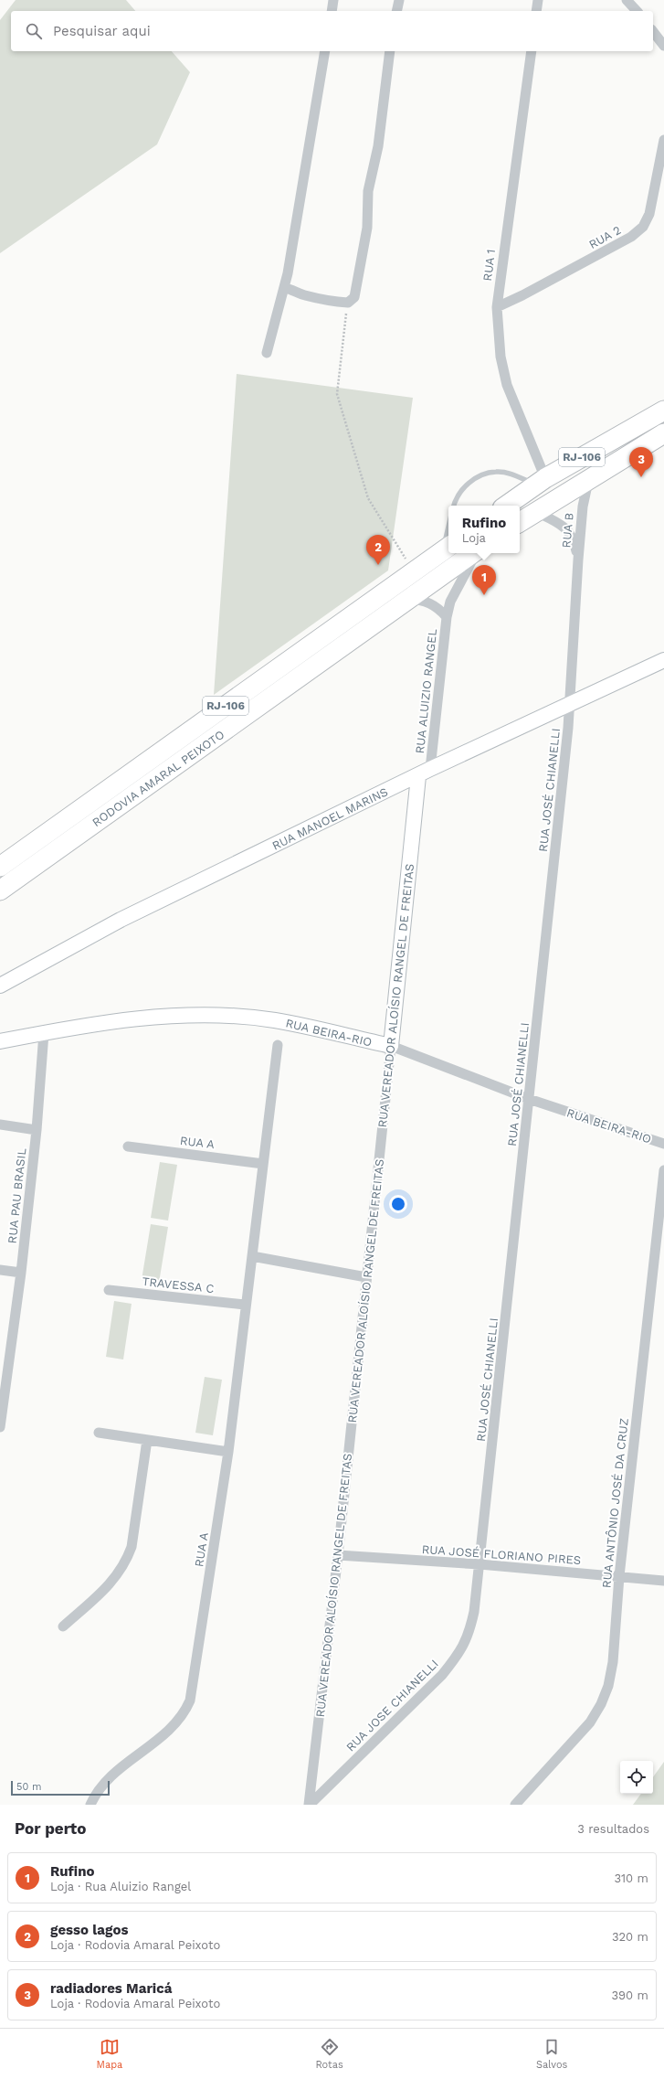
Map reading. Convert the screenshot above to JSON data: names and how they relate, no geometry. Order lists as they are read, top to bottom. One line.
{"streets":{"highway":["RJ-106","RODOVIA AMARAL PEIXOTO"],"main road":["RUA MANOEL MARINS","RUA VEREADOR ALOÍSIO RANGEL DE FREITAS","RUA BEIRA-RIO"],"street":["RUA 2","RUA 1","RUA B","RUA ALUIZIO RANGEL","RUA JOSÉ CHIANELLI","RUA A","RUA PAU BRASIL","TRAVESSA C","RUA ANTÔNIO JOSÉ DA CRUZ","RUA JOSÉ FLORIANO PIRES","RUA JOSE CHIANELLI"]},"crossings":[["RUA 2","RUA 1"],["RUA 1","RJ-106"],["RJ-106","RUA B"],["RUA B","RUA JOSÉ CHIANELLI"],["RUA ALUIZIO RANGEL","RODOVIA AMARAL PEIXOTO"],["RUA ALUIZIO RANGEL","RUA MANOEL MARINS"],["RUA ALUIZIO RANGEL","RUA VEREADOR ALOÍSIO RANGEL DE FREITAS"],["RUA JOSÉ CHIANELLI","RUA MANOEL MARINS"],["RUA JOSÉ CHIANELLI","RUA BEIRA-RIO"],["RUA JOSÉ CHIANELLI","RUA JOSÉ FLORIANO PIRES"],["RUA JOSÉ CHIANELLI","RUA JOSE CHIANELLI"],["RUA MANOEL MARINS","RUA VEREADOR ALOÍSIO RANGEL DE FREITAS"],["RUA VEREADOR ALOÍSIO RANGEL DE FREITAS","RUA BEIRA-RIO"],["RUA VEREADOR ALOÍSIO RANGEL DE FREITAS","RUA JOSÉ FLORIANO PIRES"],["RUA VEREADOR ALOÍSIO RANGEL DE FREITAS","RUA JOSE CHIANELLI"],["RUA BEIRA-RIO","RUA PAU BRASIL"],["RUA A","TRAVESSA C"],["RUA ANTÔNIO JOSÉ DA CRUZ","RUA JOSÉ FLORIANO PIRES"]],"scale_bar":"50 m","page":{"search":"Pesquisar aqui","pins":["3","2","1"],"popup":["Rufino","Loja"],"scale":"50 m","heading":["Por perto","3 resultados"],"list":[{"mark":"1","name":"Rufino","note":"Loja · Rua Aluizio Rangel","value":"310 m"},{"mark":"2","name":"gesso lagos","note":"Loja · Rodovia Amaral Peixoto","value":"320 m"},{"mark":"3","name":"radiadores Maricá","note":"Loja · Rodovia Amaral Peixoto","value":"390 m"}],"nav":["Mapa","Rotas","Salvos"]}}
